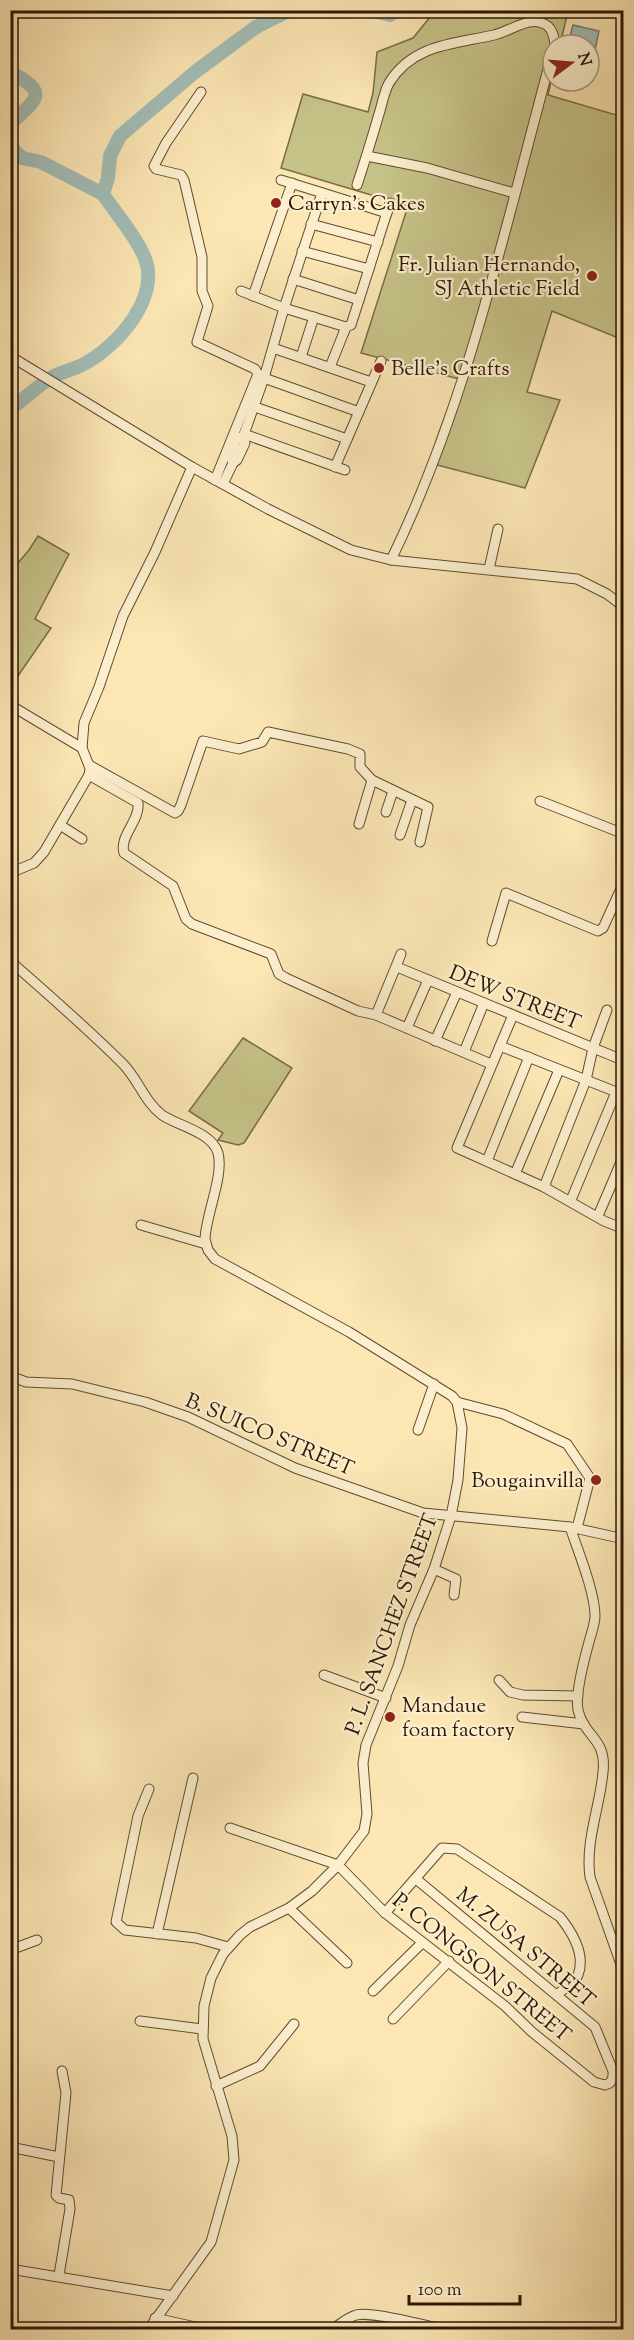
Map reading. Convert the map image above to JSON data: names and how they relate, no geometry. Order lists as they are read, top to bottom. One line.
{"streets":{"street":["DEW STREET","B. SUICO STREET","P. L. SANCHEZ STREET","M. ZUSA STREET","P. CONGSON STREET"]},"crossings":[["B. SUICO STREET","P. L. SANCHEZ STREET"],["P. L. SANCHEZ STREET","P. CONGSON STREET"],["M. ZUSA STREET","P. CONGSON STREET"]],"places":["Carryn's Cakes","Fr. Julian Hernando, SJ Athletic Field","Belle's Crafts","Bougainvilla","Mandaue foam factory"],"scale_bar":"100 m","north":"right"}
